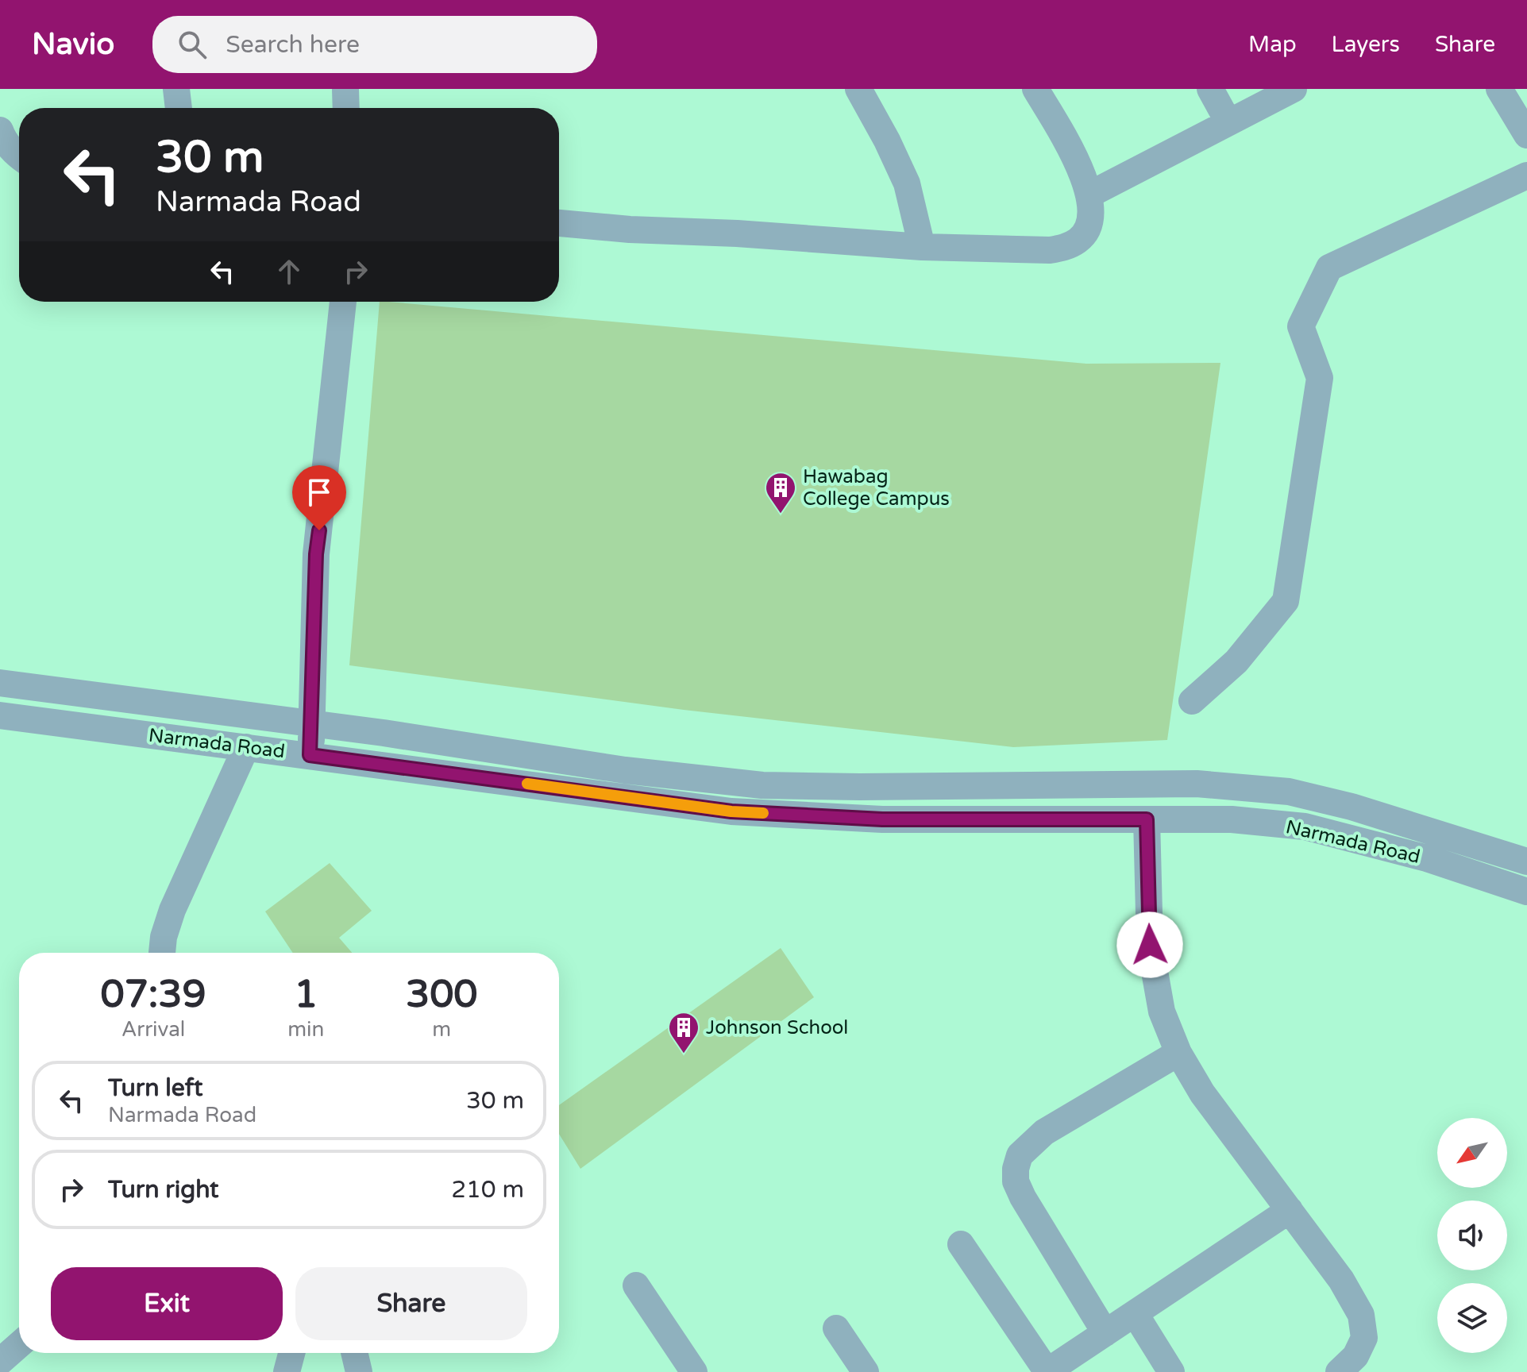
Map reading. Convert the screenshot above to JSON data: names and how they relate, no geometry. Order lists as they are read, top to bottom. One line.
{"streets":{"street":["Narmada Road"]},"places":{"building":["Hawabag College Campus","Johnson School"]},"north":"bottom left","page":{"header":"Navio","search":"Search here","nav":["Map","Layers","Share"],"turn":["30 m","Narmada Road"],"eta":["07:39","Arrival","1","min","300","m"],"list":[{"name":"Turn left","note":"Narmada Road","value":"30 m"},{"name":"Turn right","value":"210 m"}],"buttons":["Exit","Share"]}}
